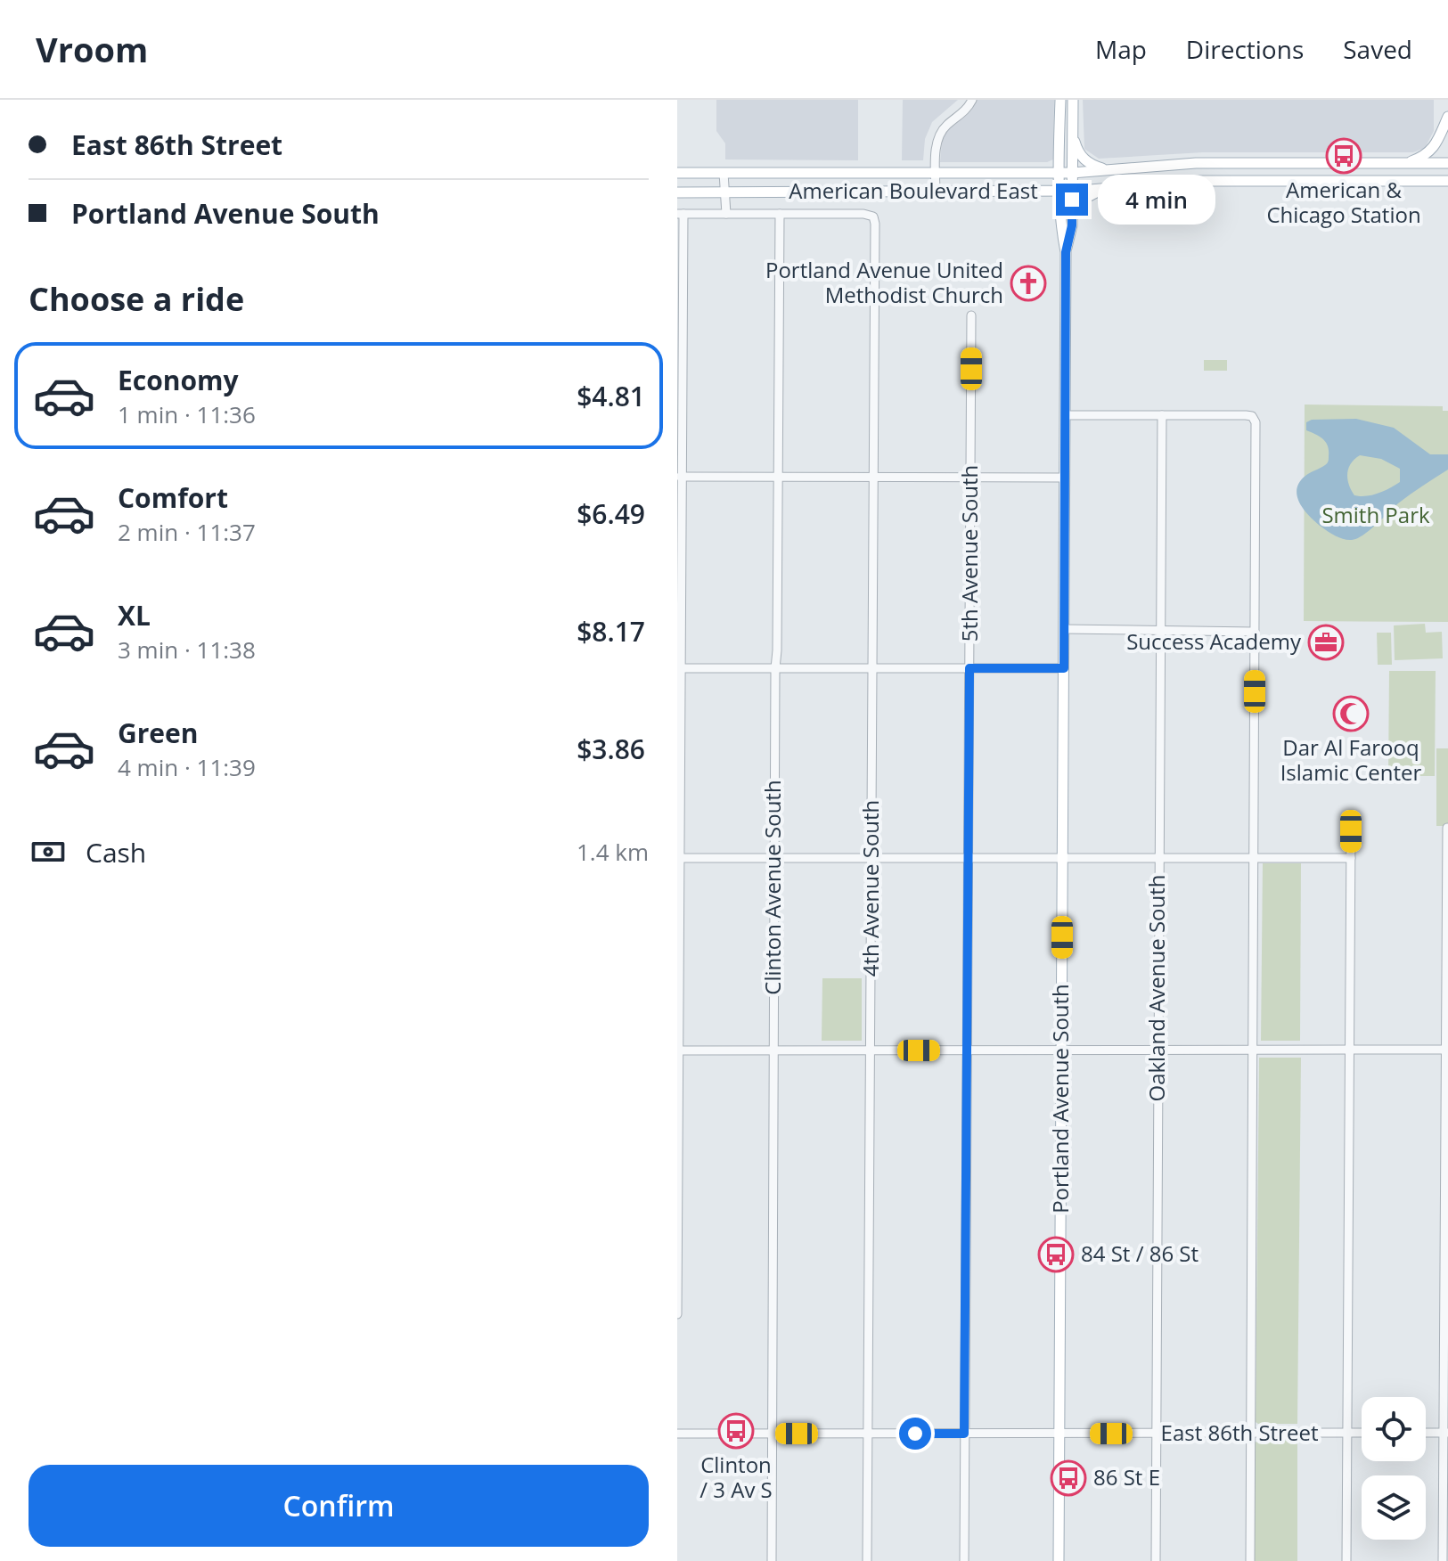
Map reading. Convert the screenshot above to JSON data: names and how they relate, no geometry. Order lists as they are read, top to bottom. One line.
{"streets":{"main road":["American Boulevard East","Portland Avenue South"],"street":["5th Avenue South","Clinton Avenue South","4th Avenue South","Oakland Avenue South","East 86th Street"]},"crossings":[["American Boulevard East","Portland Avenue South"],["5th Avenue South","East 86th Street"],["Clinton Avenue South","4th Avenue South"],["Clinton Avenue South","East 86th Street"],["4th Avenue South","East 86th Street"],["Oakland Avenue South","East 86th Street"],["Portland Avenue South","East 86th Street"]],"parks":["Smith Park"],"places":{"bus stop":["American & Chicago Station","84 St / 86 St","Clinton / 3 Av S","86 St E"],"church":["Portland Avenue United Methodist Church"],"office":["Success Academy"],"mosque":["Dar Al Farooq Islamic Center"]},"page":{"header":"Vroom","nav":["Map","Directions","Saved"],"banner":["East 86th Street","Portland Avenue South"],"bubble":"4 min","heading":"Choose a ride","list":[{"name":"Economy","note":"1 min · 11:36","value":"$4.81"},{"name":"Comfort","note":"2 min · 11:37","value":"$6.49"},{"name":"XL","note":"3 min · 11:38","value":"$8.17"},{"name":"Green","note":"4 min · 11:39","value":"$3.86"}],"pay":["Cash","1.4 km"],"buttons":"Confirm"}}
